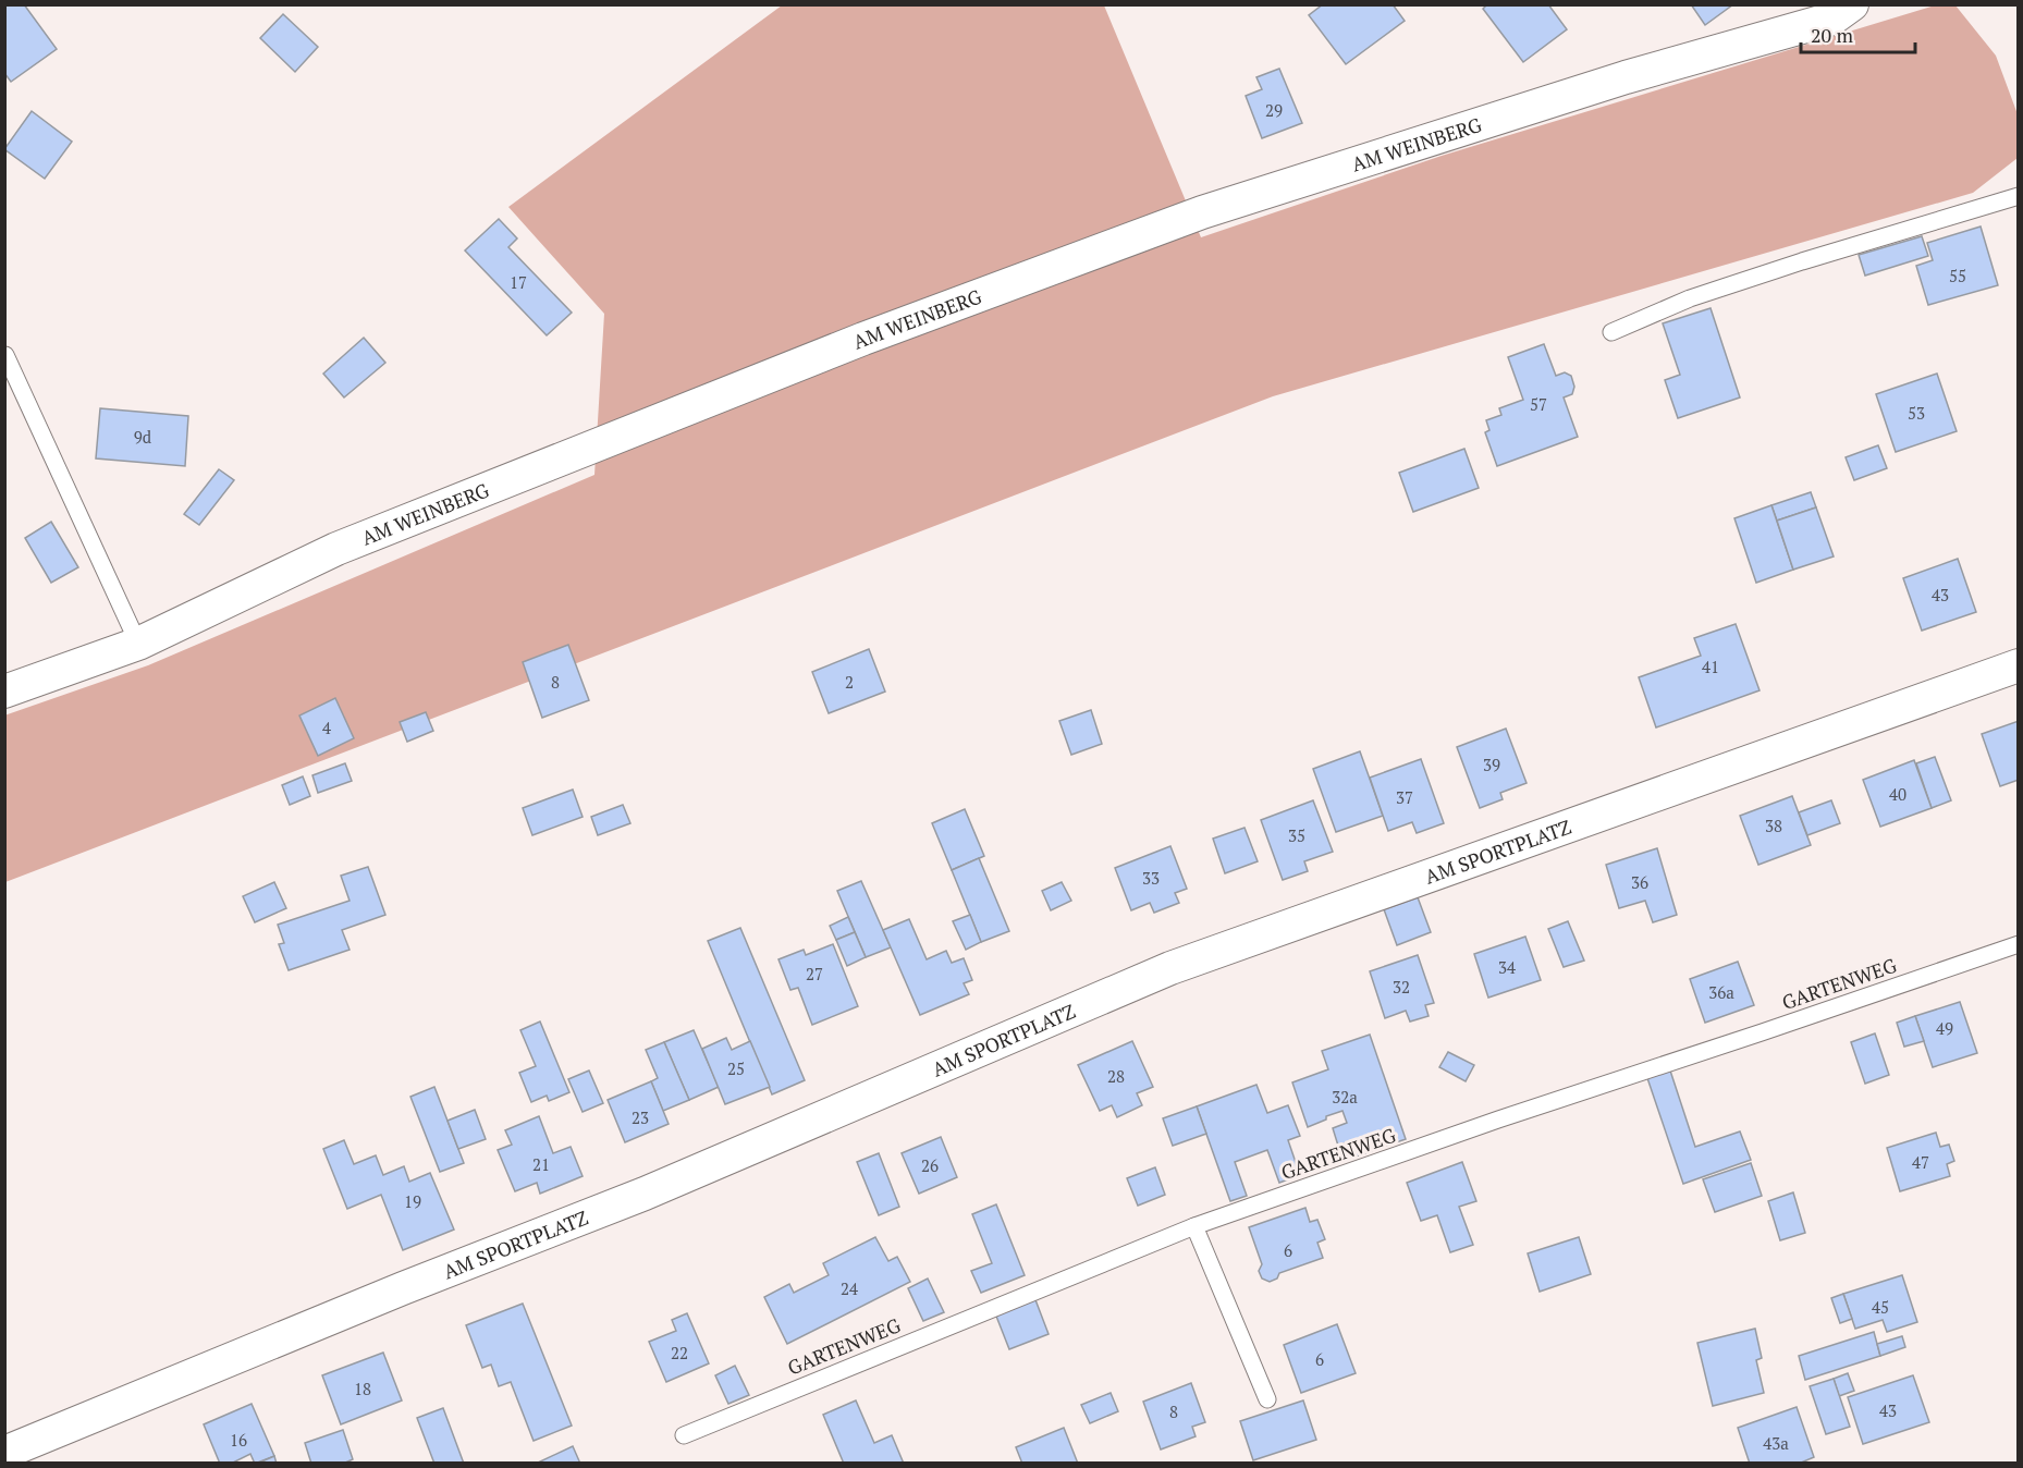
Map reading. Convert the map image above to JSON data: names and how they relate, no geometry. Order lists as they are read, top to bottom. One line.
{"streets":{"street":["AM WEINBERG","AM SPORTPLATZ"],"lane":["GARTENWEG"]},"house_numbers":["29","55","17","57","53","9d","43","41","8","2","4","39","40","37","38","35","33","36","34","27","32","36a","49","25","28","32a","23","47","21","26","19","6","24","45","22","6","18","43","8","16","43a"],"scale_bar":"20 m"}
